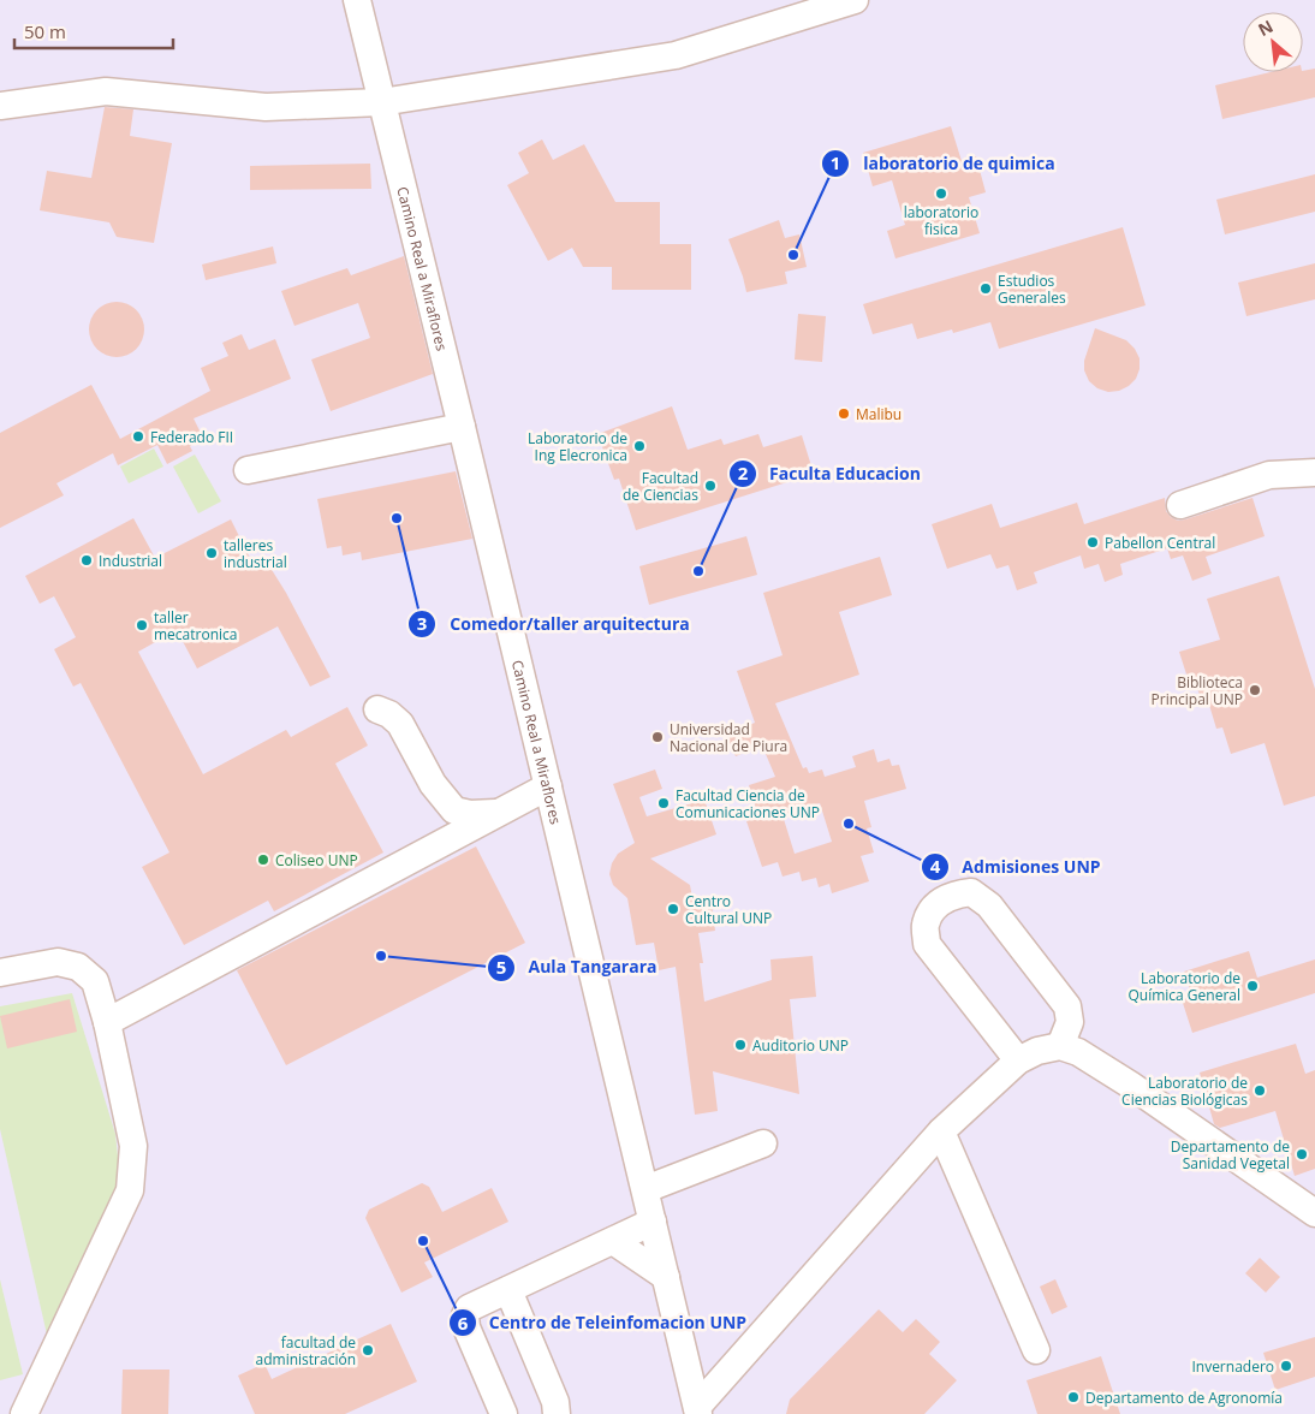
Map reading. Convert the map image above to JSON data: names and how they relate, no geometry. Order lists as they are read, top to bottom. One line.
{"streets":{"lane":["Camino Real a Miraflores"]},"places":["laboratorio fisica","laboratorio de quimica","Estudios Generales","Malibu","Federado FII","Laboratorio de Ing Elecronica","Facultad de Ciencias","Comedor/taller arquitectura","Pabellon Central","talleres industrial","Industrial","Faculta Educacion","taller mecatronica","Biblioteca Principal UNP","Universidad Nacional de Piura","Facultad Ciencia de Comunicaciones UNP","Admisiones UNP","Coliseo UNP","Centro Cultural UNP","Aula Tangarara","Laboratorio de Química General","Auditorio UNP","Laboratorio de Ciencias Biológicas","Departamento de Sanidad Vegetal","Centro de Teleinfomacion UNP","facultad de administración","Invernadero","Departamento de Agronomía"],"scale_bar":"50 m","north":"top left"}
